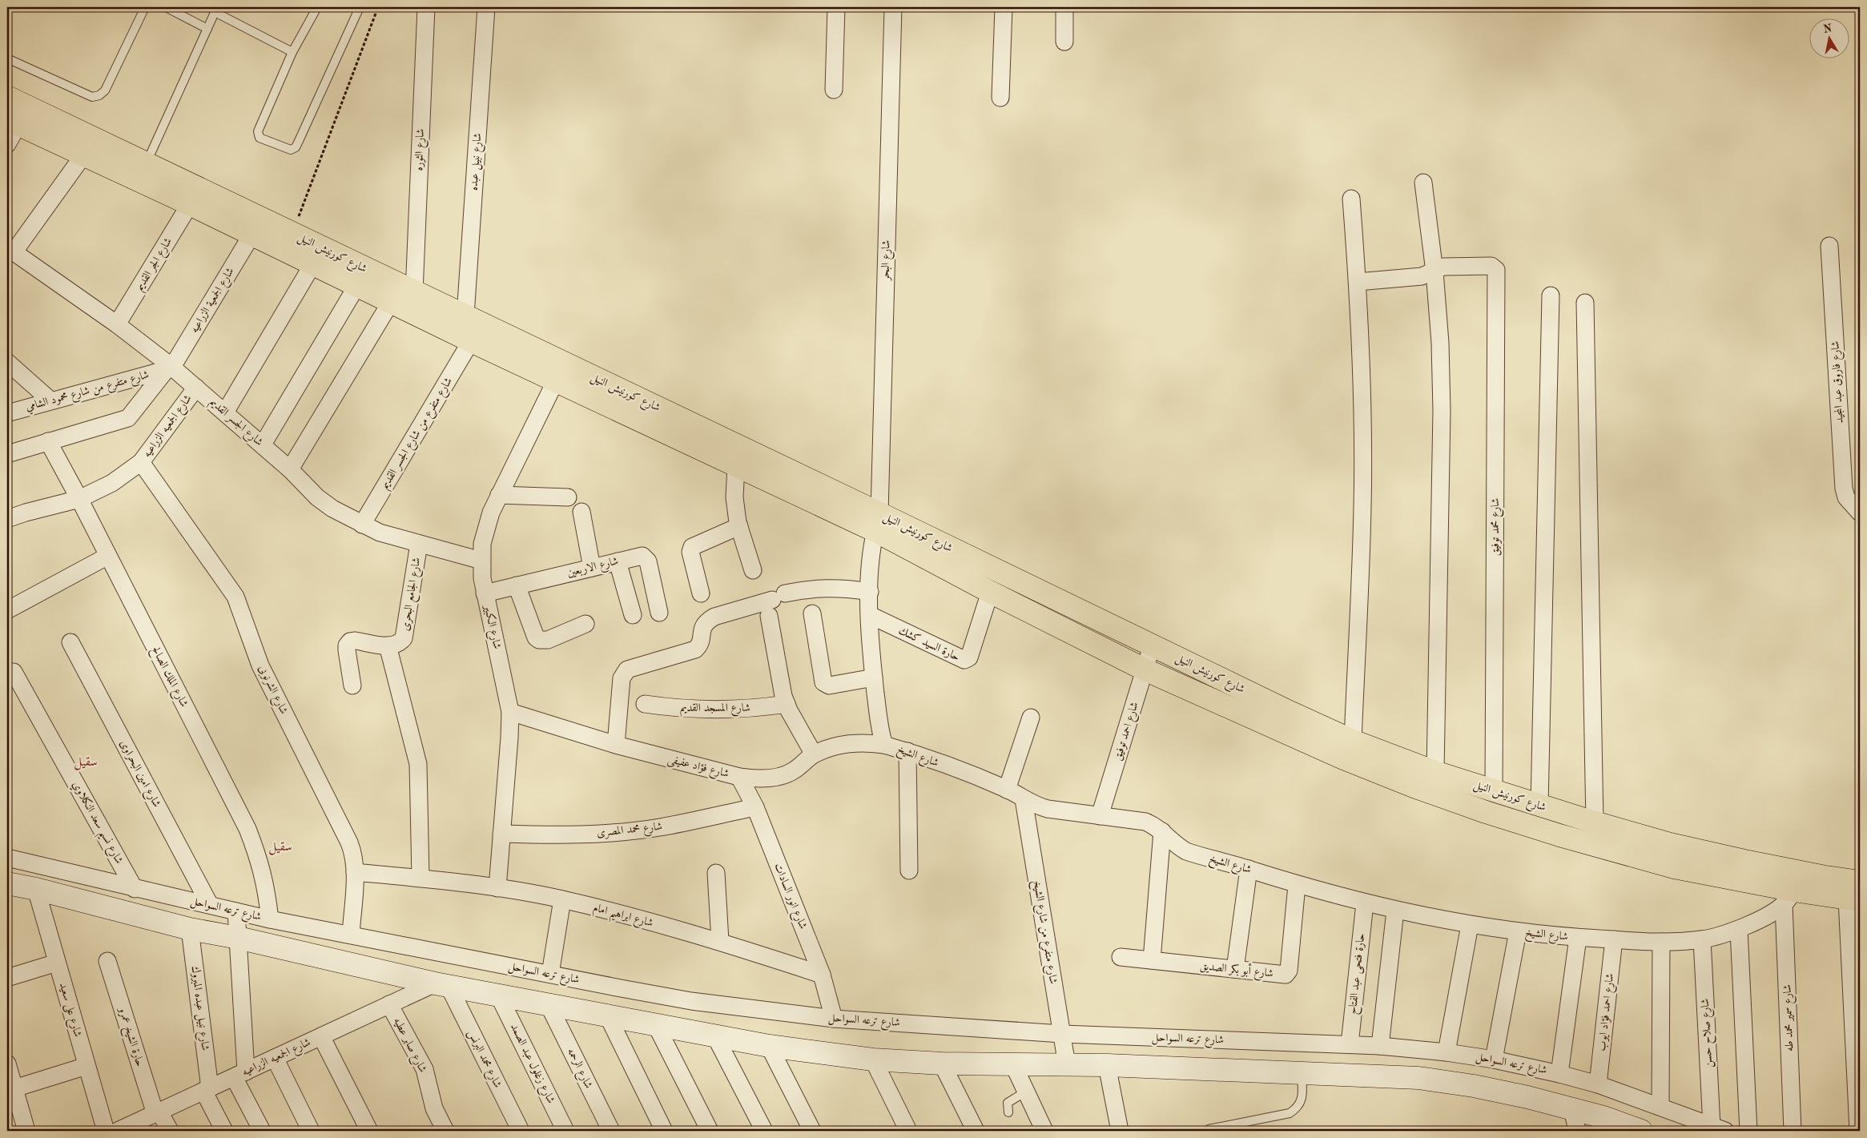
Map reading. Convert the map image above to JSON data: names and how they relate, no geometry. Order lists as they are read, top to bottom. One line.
{"streets":{"main road":["شارع كورنيش النيل"],"street":["شارع الثوره","شارع نبيل عبده","شارع البحر","شارع الجر القديم","شارع الجمعية الزراعيه","شارع فاروق عبد المجيد","شارع متفرع من شارع محمود الشامي","شارع الجسر القديم","شارع الجمعيه الزراعيه","شارع متفرع من شارع الجسر القديم","شارع محمد توفيق","شارع الاربعين","شارع الجامع البحرى","شارع الكبير","حارة السيد كشك","شارع الملك الصالح","شارع الشرنوبى","شارع المسجد القديم","شارع احمد توفيق","شارع الشيخ","شارع فؤاد عفيفى","شارع امين البحراوى","شارع نسيم سعد النكلاوي","شارع محمد المصرى","شارع انور السادات","شارع ترعه السواحل","شارع ابراهيم امام","شارع متفرع من شارع الشيخ","شارع أبو بكر الصديق","حارة فتحى عبد الفتاح","شارع نبيل عبده المبروك","شارع على سعيد","شارع احمد فؤاد ايوب","شارع سمير محمد طه","شارع صلاح حسن","حارة الشيخ عمرو","شارع صابر عطيه","شارع محمد البرنس","شارع زغلول عبد الصمد","شارع الرحمه"]},"crossings":[["شارع الثوره","شارع كورنيش النيل"],["شارع نبيل عبده","شارع كورنيش النيل"],["شارع كورنيش النيل","شارع البحر"],["شارع كورنيش النيل","شارع الجر القديم"],["شارع كورنيش النيل","شارع الجمعية الزراعيه"],["شارع كورنيش النيل","شارع متفرع من شارع الجسر القديم"],["شارع كورنيش النيل","شارع محمد توفيق"],["شارع كورنيش النيل","شارع الكبير"],["شارع كورنيش النيل","حارة السيد كشك"],["شارع كورنيش النيل","شارع احمد توفيق"],["شارع كورنيش النيل","شارع الشيخ"],["شارع كورنيش النيل","شارع سمير محمد طه"],["شارع البحر","شارع الشيخ"],["شارع الجر القديم","شارع الجسر القديم"],["شارع الجمعية الزراعيه","شارع متفرع من شارع محمود الشامي"],["شارع الجمعية الزراعيه","شارع الجسر القديم"],["شارع الجمعية الزراعيه","شارع الملك الصالح"],["شارع متفرع من شارع محمود الشامي","شارع الجسر القديم"],["شارع الجسر القديم","شارع الجمعيه الزراعيه"],["شارع الجسر القديم","شارع متفرع من شارع الجسر القديم"],["شارع الجسر القديم","شارع الجامع البحرى"],["شارع الجسر القديم","شارع الكبير"],["شارع الجمعيه الزراعيه","شارع الملك الصالح"],["شارع الجمعيه الزراعيه","شارع الشرنوبى"],["شارع الجمعيه الزراعيه","شارع نبيل عبده المبروك"],["شارع الجمعيه الزراعيه","حارة الشيخ عمرو"],["شارع الجمعيه الزراعيه","شارع صابر عطيه"],["شارع الجمعيه الزراعيه","شارع محمد البرنس"],["شارع الاربعين","شارع الكبير"],["شارع الكبير","شارع فؤاد عفيفى"],["شارع الكبير","شارع محمد المصرى"],["شارع الكبير","شارع ابراهيم امام"],["حارة السيد كشك","شارع الشيخ"],["شارع الملك الصالح","شارع ترعه السواحل"],["شارع الشرنوبى","شارع ترعه السواحل"],["شارع الشرنوبى","شارع ابراهيم امام"],["شارع احمد توفيق","شارع الشيخ"],["شارع الشيخ","شارع فؤاد عفيفى"],["شارع الشيخ","شارع متفرع من شارع الشيخ"],["شارع الشيخ","شارع أبو بكر الصديق"],["شارع الشيخ","حارة فتحى عبد الفتاح"],["شارع الشيخ","شارع احمد فؤاد ايوب"],["شارع الشيخ","شارع سمير محمد طه"],["شارع الشيخ","شارع صلاح حسن"],["شارع فؤاد عفيفى","شارع انور السادات"],["شارع امين البحراوى","شارع ترعه السواحل"],["شارع نسيم سعد النكلاوي","شارع ترعه السواحل"],["شارع محمد المصرى","شارع انور السادات"],["شارع انور السادات","شارع ترعه السواحل"],["شارع انور السادات","شارع ابراهيم امام"],["شارع ترعه السواحل","شارع متفرع من شارع الشيخ"],["شارع ترعه السواحل","حارة فتحى عبد الفتاح"],["شارع ترعه السواحل","شارع احمد فؤاد ايوب"],["شارع ترعه السواحل","شارع صلاح حسن"]],"districts":["سقيل","سقيل"],"north":"top"}
